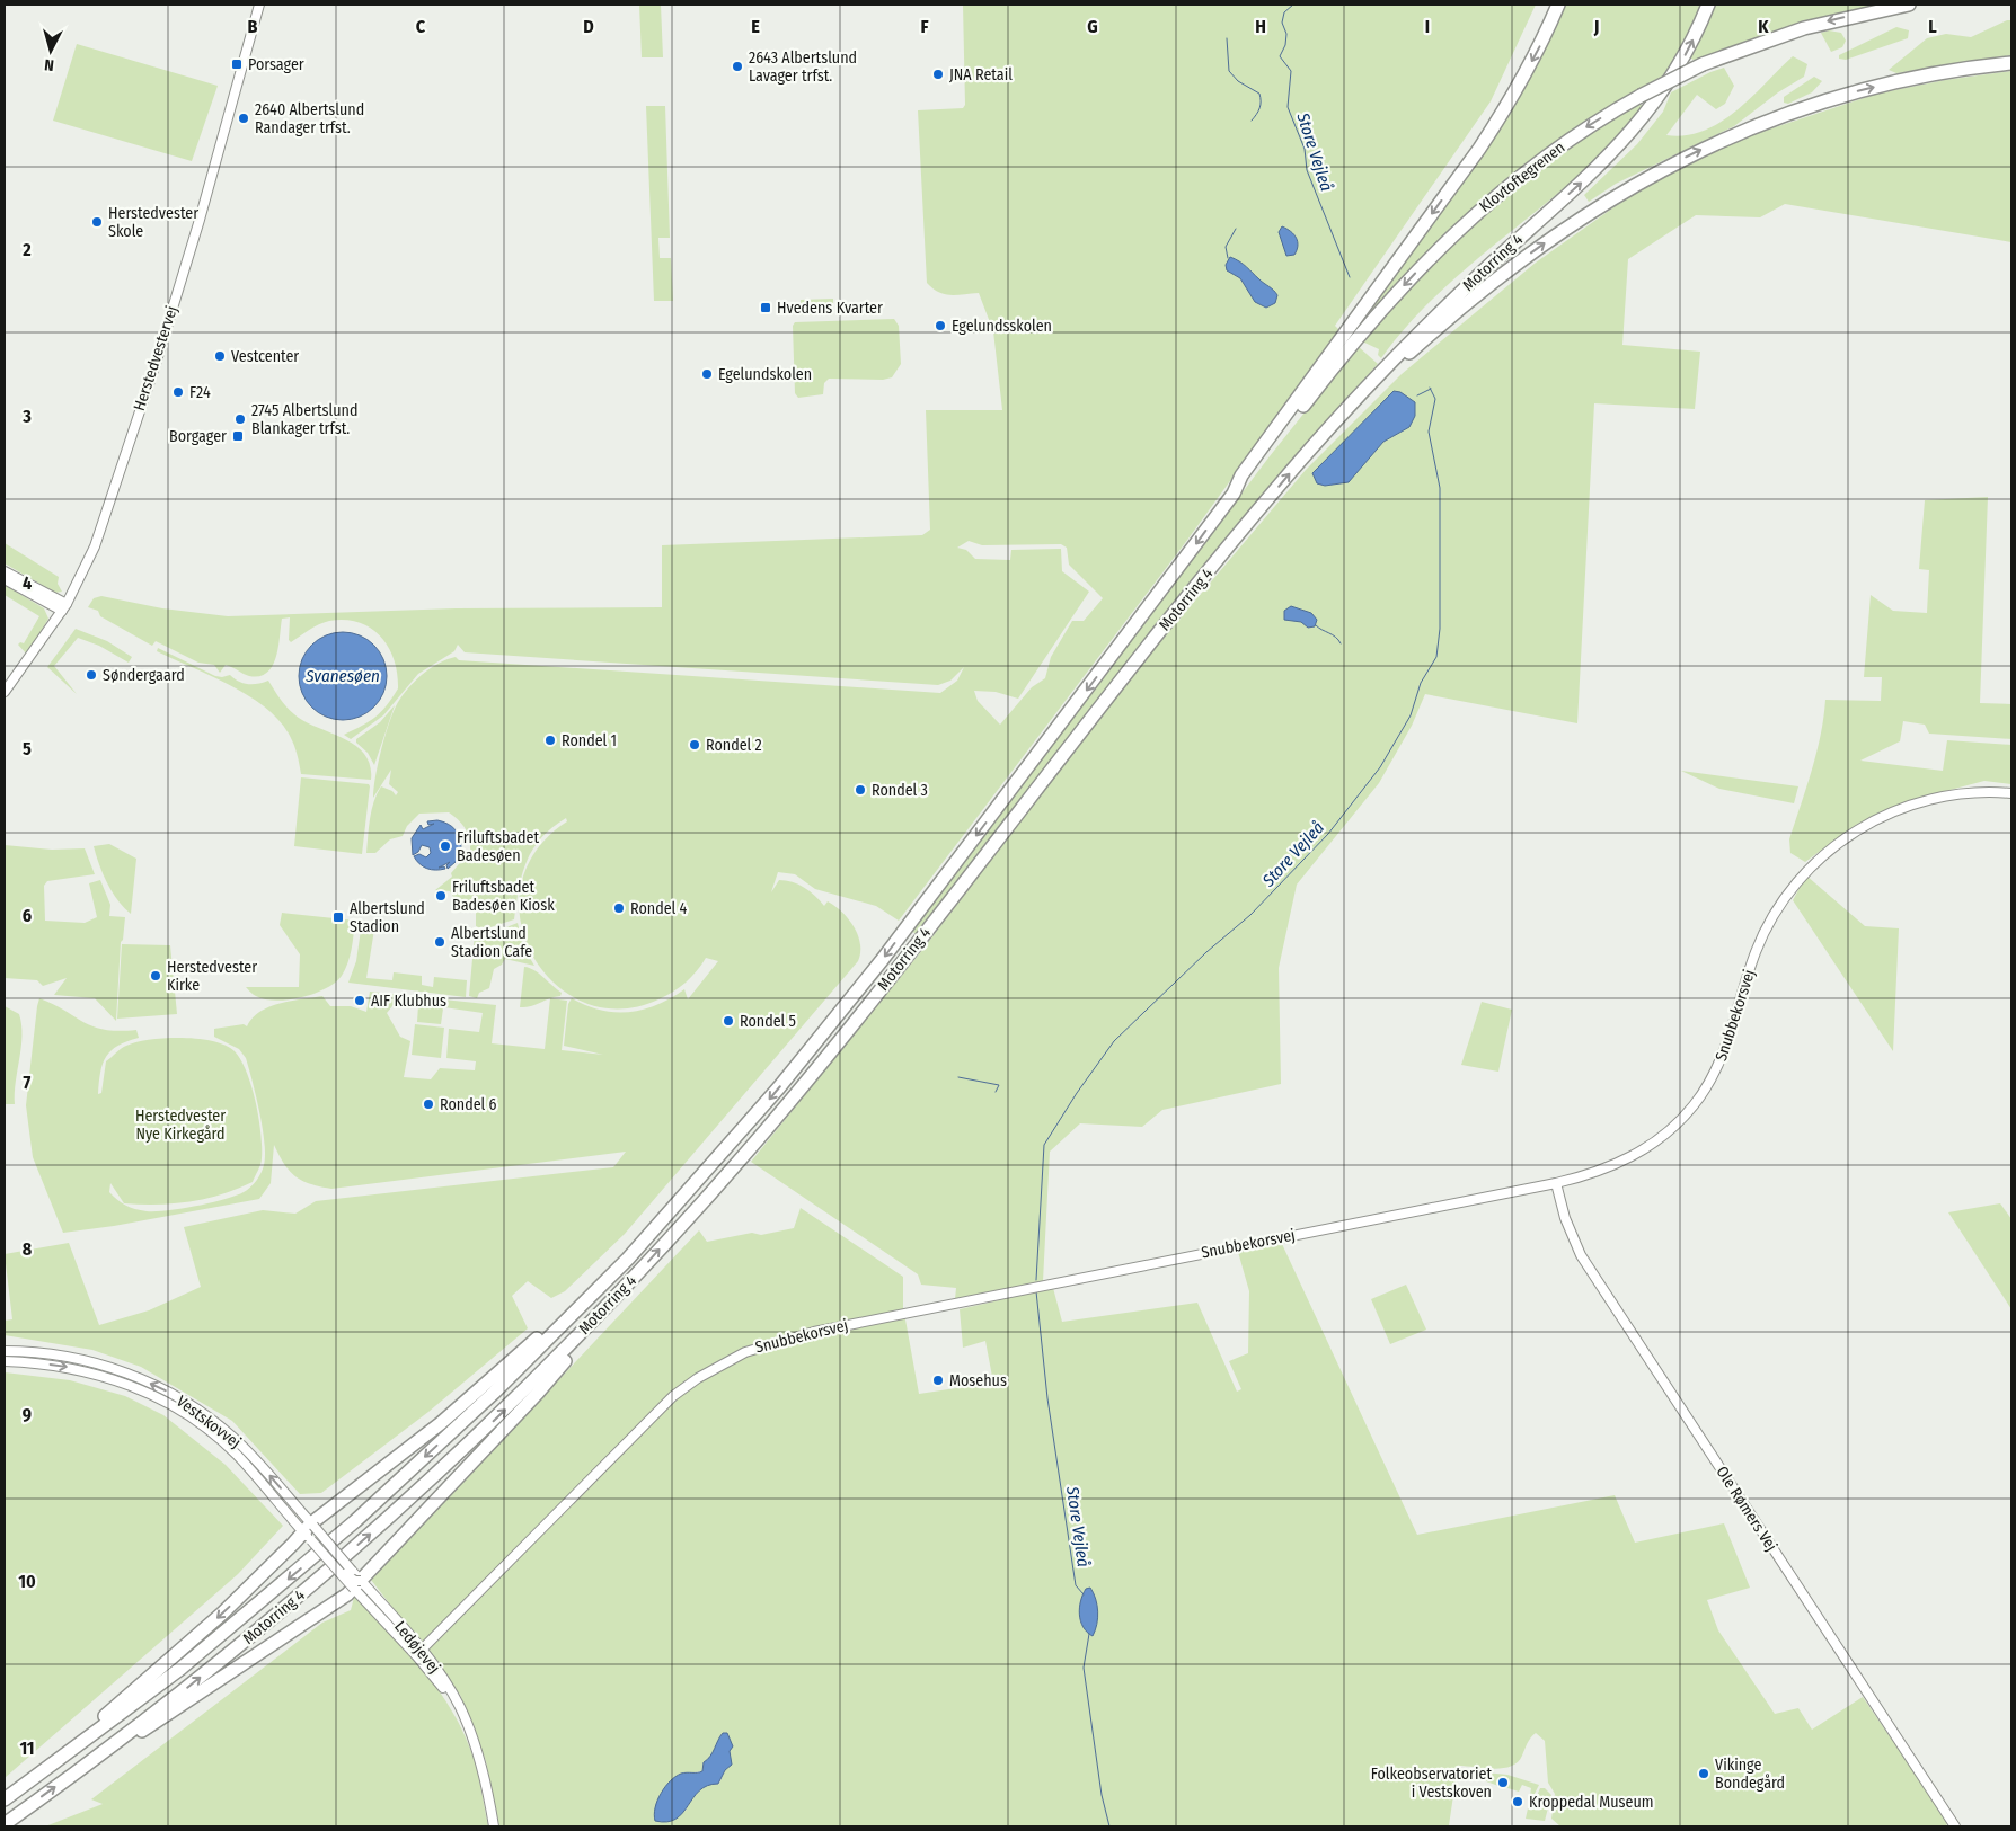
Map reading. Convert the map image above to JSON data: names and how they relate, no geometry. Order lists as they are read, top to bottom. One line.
{"streets":{"highway":["Klovtoftegrenen","Motorring 4"],"street":["Herstedvestervej","Snubbekorsvej","Vestskovvej","Ole Rømers Vej","Ledøjevej"]},"crossings":[["Klovtoftegrenen","Motorring 4"],["Snubbekorsvej","Ole Rømers Vej"],["Snubbekorsvej","Ledøjevej"],["Vestskovvej","Ledøjevej"]],"water":["Store Vejleå","Svanesøen"],"parks":["Herstedvester Nye Kirkegård"],"places":{"transit":["Porsager","Hvedens Kvarter","Borgager","Albertslund Stadion"],"other":["2643 Albertslund Lavager trfst.","JNA Retail","2640 Albertslund Randager trfst.","Herstedvester Skole","Egelundsskolen","Vestcenter","Egelundskolen","F24","2745 Albertslund Blankager trfst.","Søndergaard","Rondel 1","Rondel 2","Rondel 3","Friluftsbadet Badesøen","Friluftsbadet Badesøen Kiosk","Rondel 4","Albertslund Stadion Cafe","Herstedvester Kirke","AIF Klubhus","Rondel 5","Rondel 6","Mosehus","Vikinge Bondegård","Folkeobservatoriet i Vestskoven","Kroppedal Museum"]},"north":"bottom","grid":{"columns":["B","C","D","E","F","G","H","I","J","K","L"],"rows":["2","3","4","5","6","7","8","9","10","11"]}}
